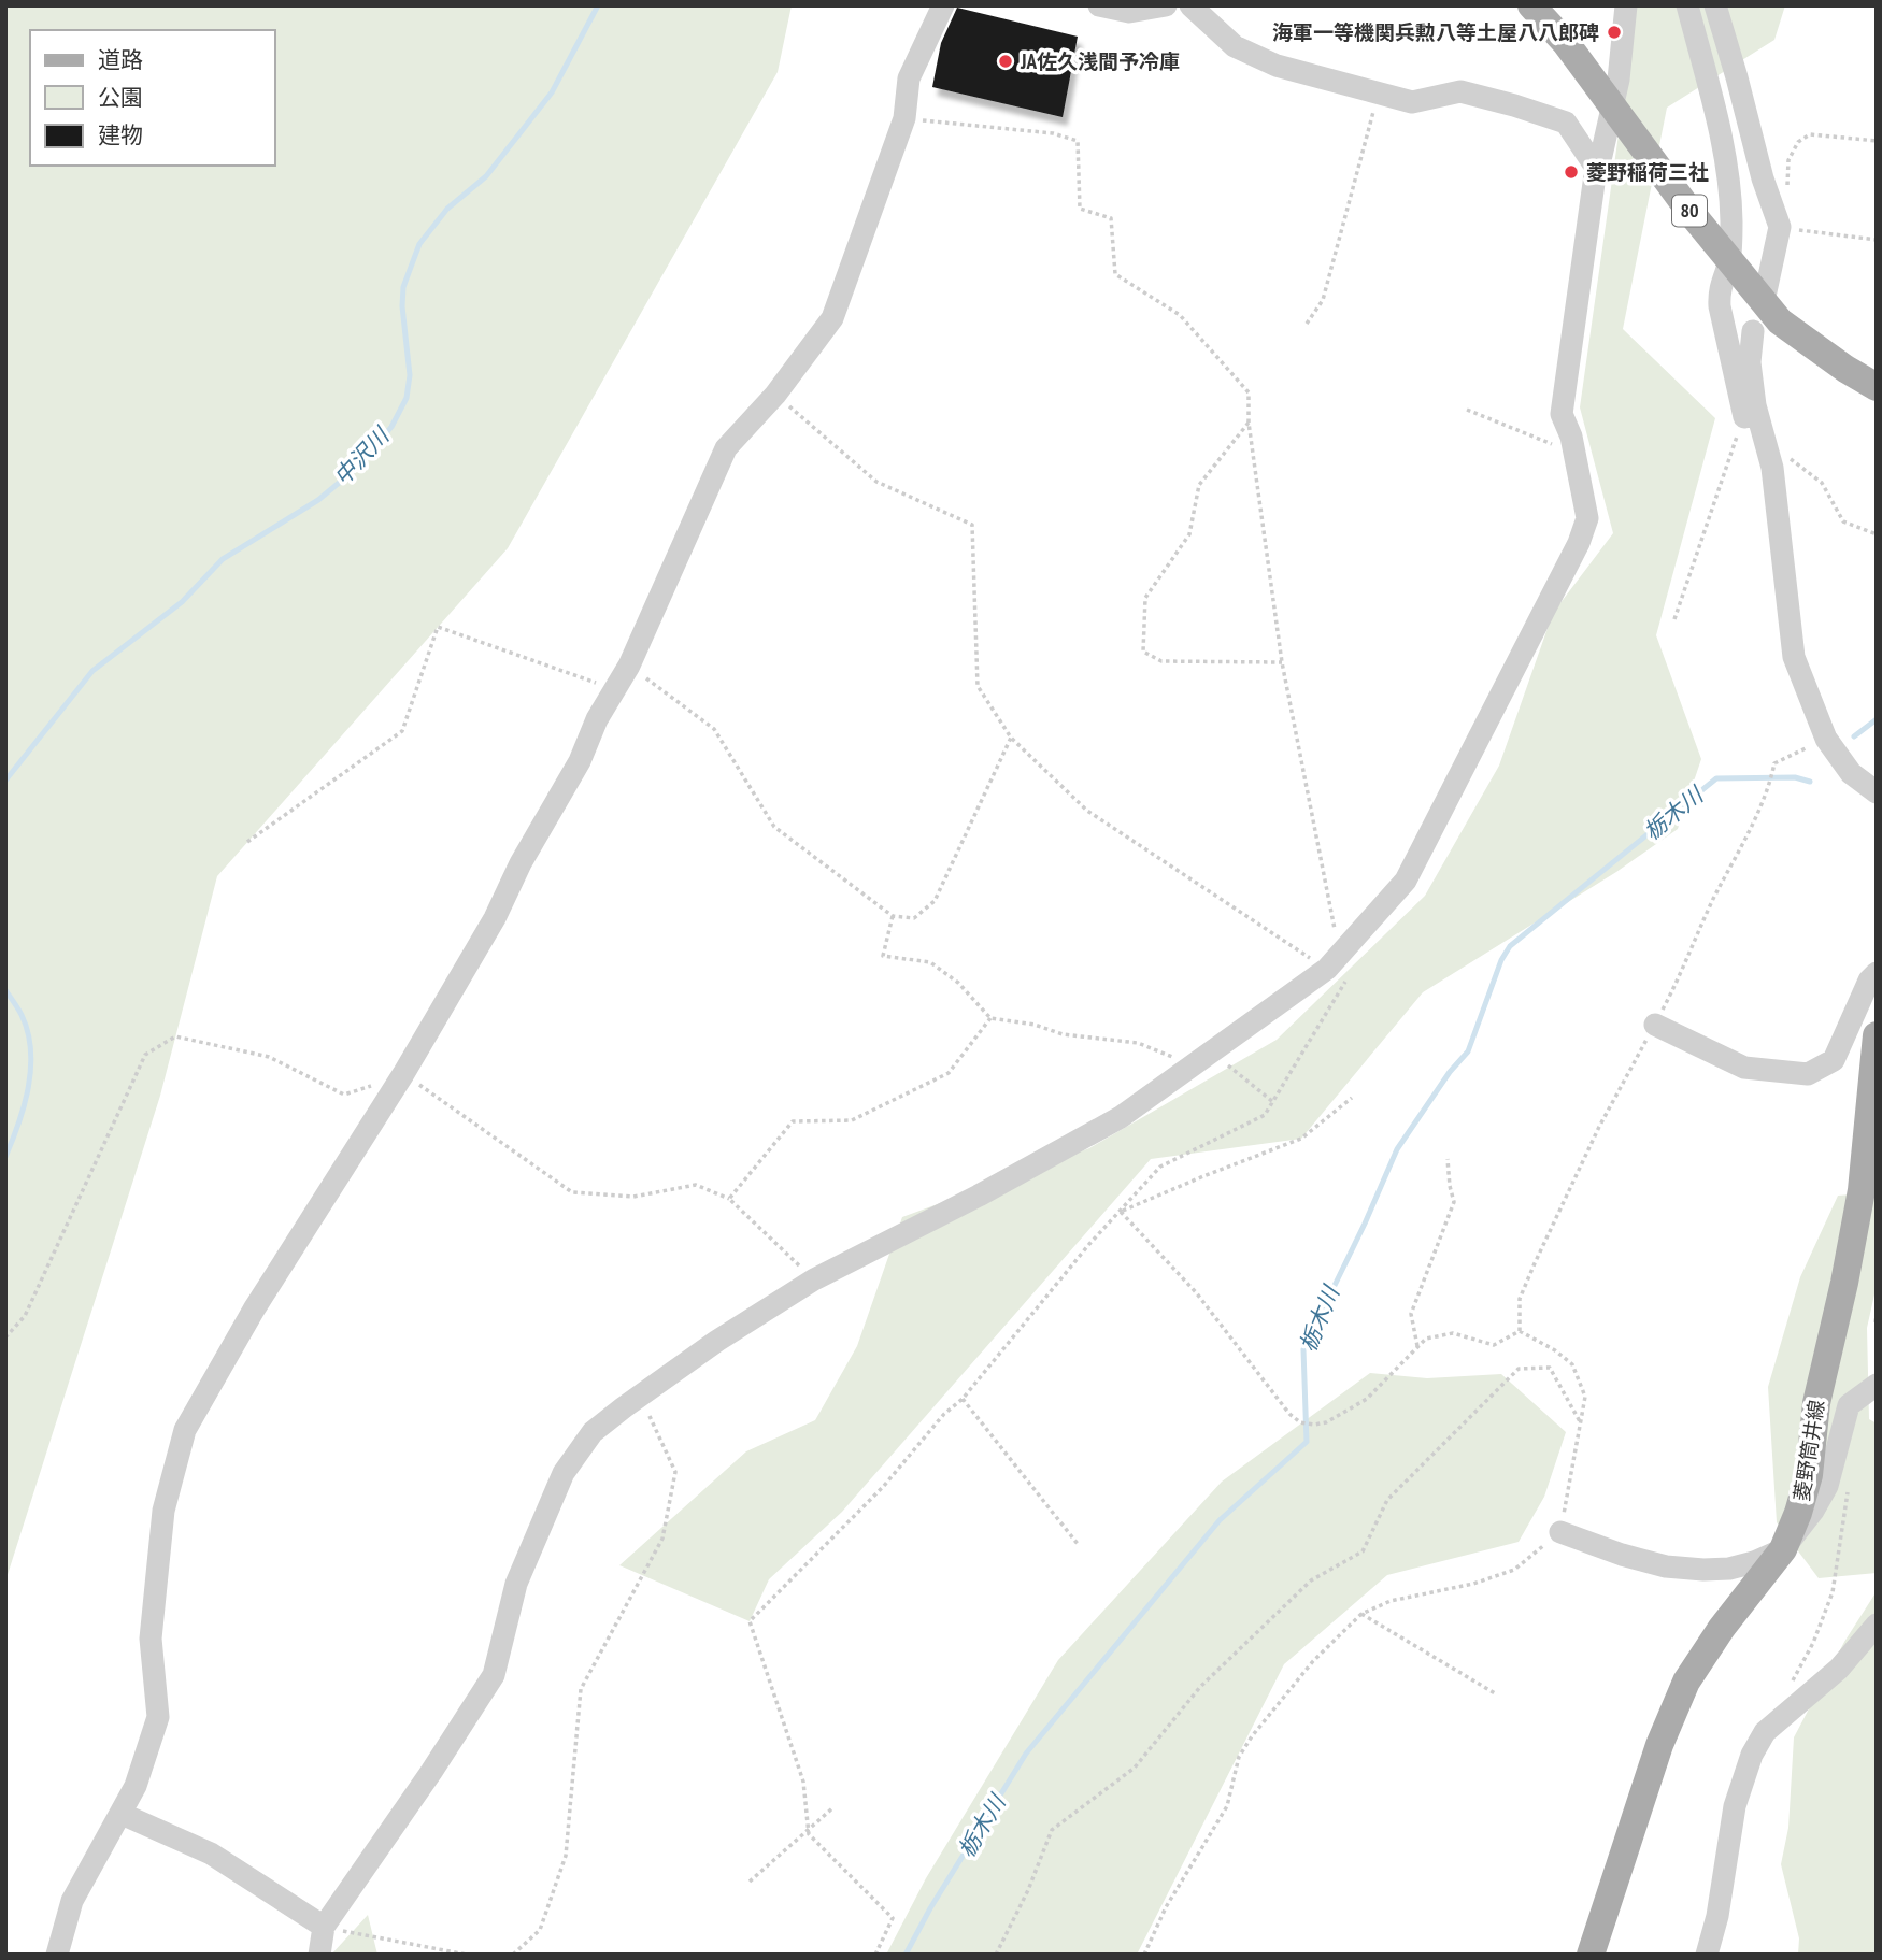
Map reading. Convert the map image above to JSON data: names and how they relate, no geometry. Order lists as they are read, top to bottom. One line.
{"streets":{"main road":["80","菱野筒井線"]},"water":["中沢川","栃木川"],"places":["海軍一等機関兵勲八等土屋八八郎碑","JA佐久浅間予冷庫","菱野稲荷三社"],"legend":["道路","公園","建物"]}
